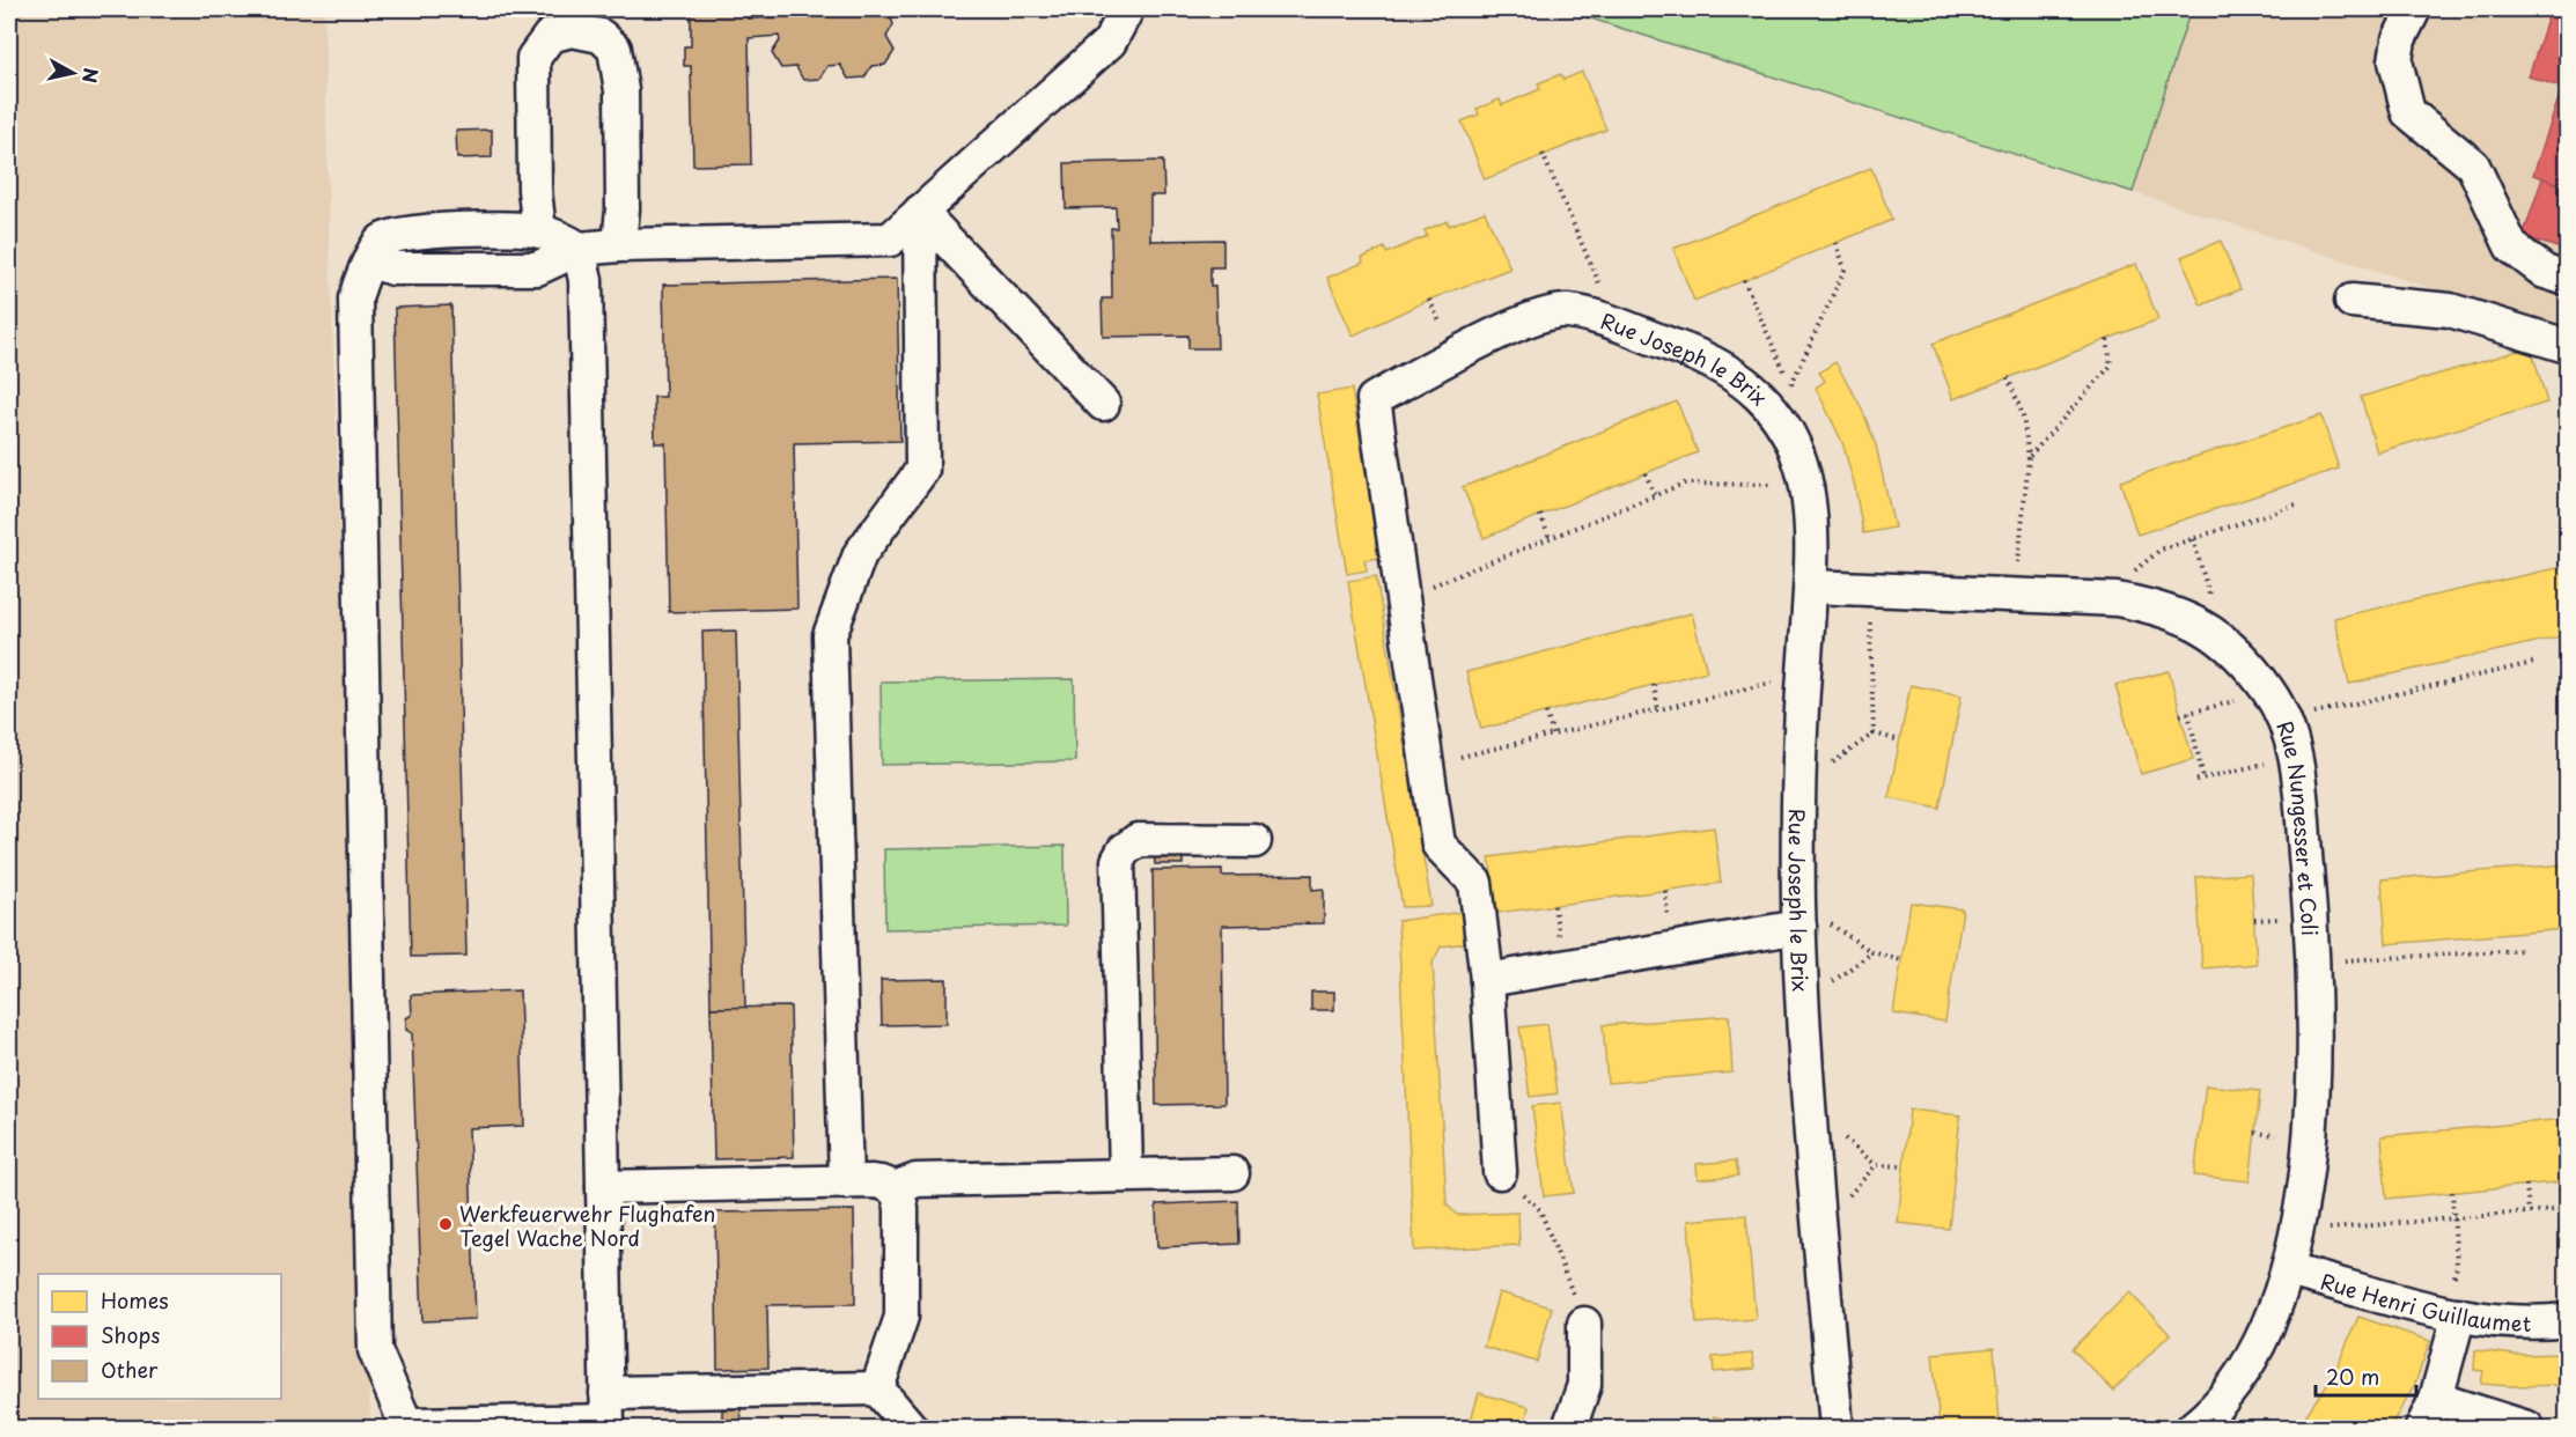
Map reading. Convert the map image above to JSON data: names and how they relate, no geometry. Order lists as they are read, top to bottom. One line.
{"streets":{"street":["Rue Joseph le Brix","Rue Nungesser et Coli","Rue Henri Guillaumet"]},"crossings":[["Rue Joseph le Brix","Rue Nungesser et Coli"],["Rue Nungesser et Coli","Rue Henri Guillaumet"]],"places":["Werkfeuerwehr Flughafen Tegel Wache Nord"],"legend":["Homes","Shops","Other"],"scale_bar":"20 m","north":"right"}
